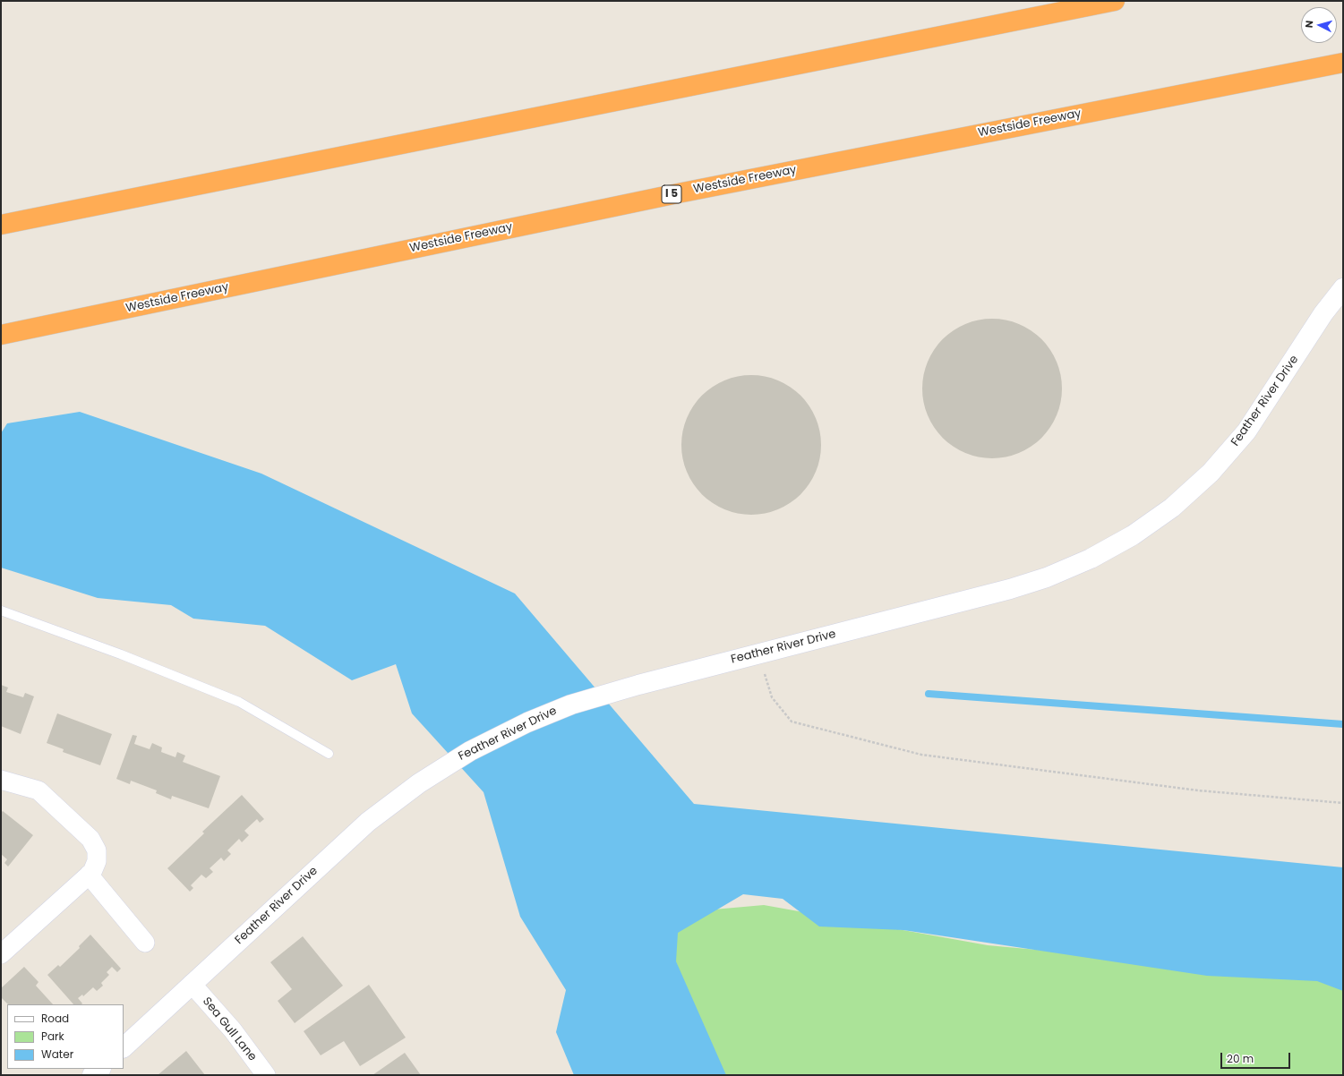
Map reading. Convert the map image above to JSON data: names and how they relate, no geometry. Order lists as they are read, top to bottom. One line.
{"streets":{"highway":["Westside Freeway","I 5"],"street":["Feather River Drive","Sea Gull Lane"]},"crossings":[["Feather River Drive","Sea Gull Lane"]],"legend":["Road","Park","Water"],"scale_bar":"20 m","north":"left"}
